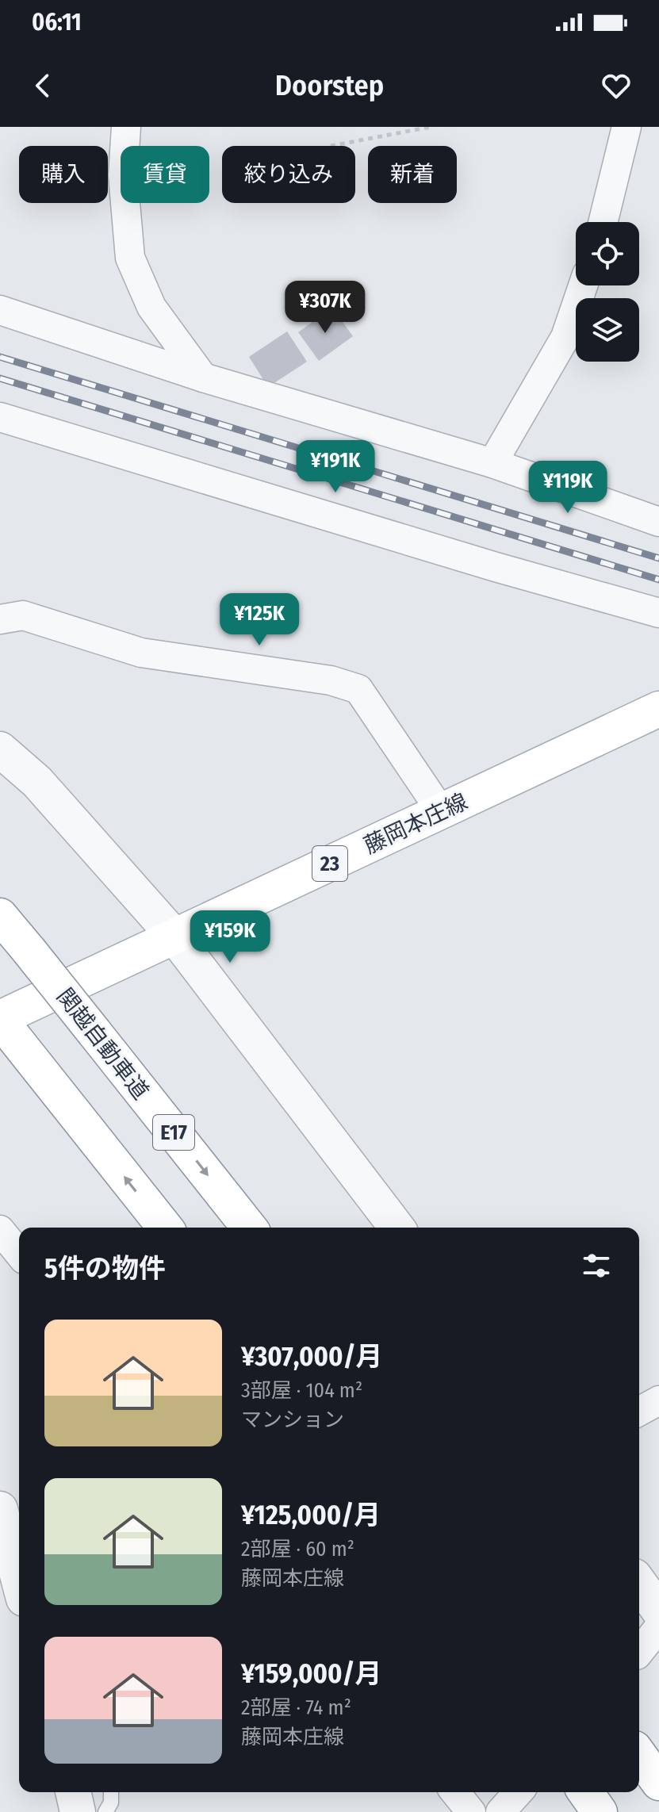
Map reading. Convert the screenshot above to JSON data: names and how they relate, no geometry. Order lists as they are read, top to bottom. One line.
{"streets":{"main road":["藤岡本庄線","23","関越自動車道","E17"]},"page":{"status":"06:11","header":"Doorstep","chip":["購入","賃貸","絞り込み","新着"],"price":["¥307K","¥191K","¥119K","¥125K","¥159K"],"heading":"5件の物件","list":[{"name":"¥307,000/月","note":"3部屋 · 104 m² · マンション"},{"name":"¥125,000/月","note":"2部屋 · 60 m² · 藤岡本庄線"},{"name":"¥159,000/月","note":"2部屋 · 74 m² · 藤岡本庄線"}]}}
